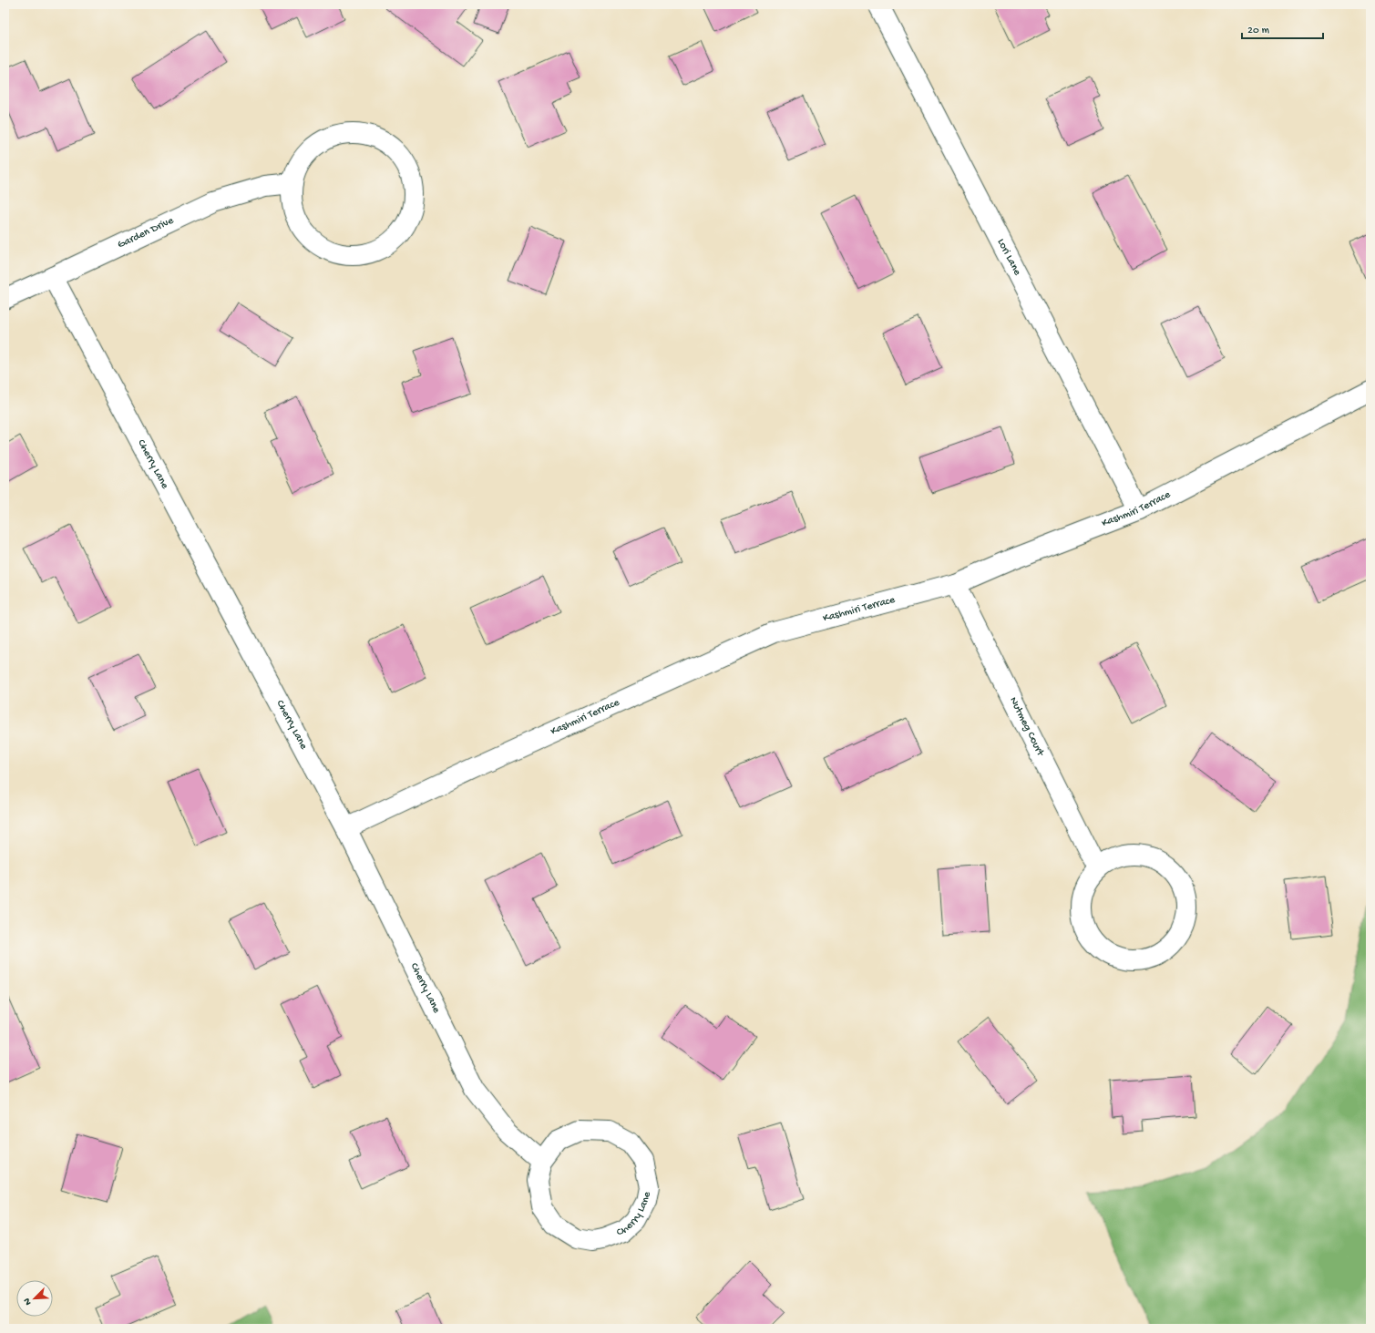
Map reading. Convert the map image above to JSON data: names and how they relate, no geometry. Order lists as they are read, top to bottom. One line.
{"streets":{"street":["Garden Drive","Lori Lane","Cherry Lane","Kashmiri Terrace","Nutmeg Court"]},"crossings":[["Garden Drive","Cherry Lane"],["Lori Lane","Kashmiri Terrace"],["Cherry Lane","Kashmiri Terrace"],["Kashmiri Terrace","Nutmeg Court"]],"scale_bar":"20 m","north":"bottom left"}
